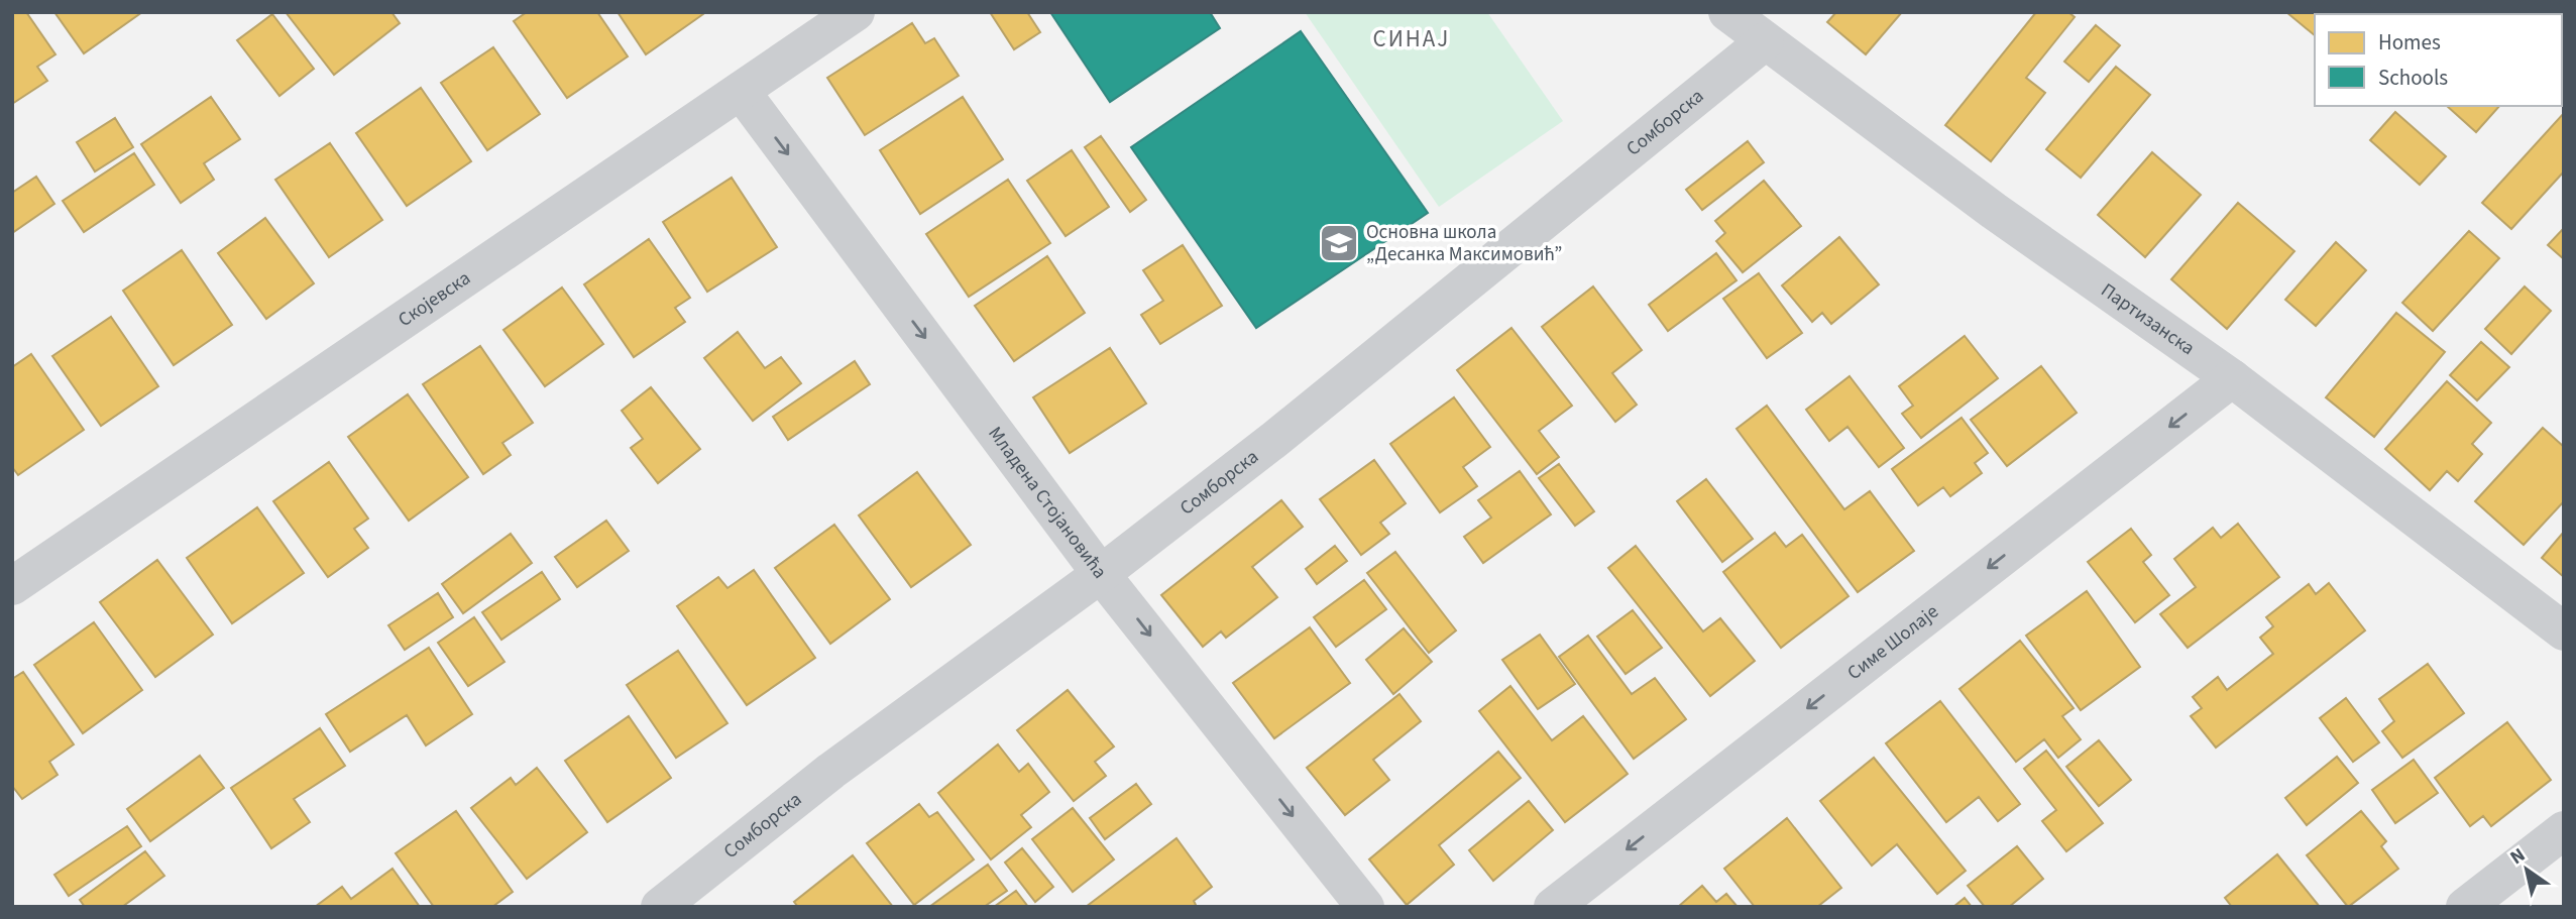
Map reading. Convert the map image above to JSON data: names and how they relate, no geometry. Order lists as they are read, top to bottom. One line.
{"streets":{"street":["Сомборска","Скојевска","Партизанска","Младена Стојановића","Симе Шолаје"]},"crossings":[["Сомборска","Партизанска"],["Сомборска","Младена Стојановића"],["Скојевска","Младена Стојановића"],["Партизанска","Симе Шолаје"]],"one_way":["Младена Стојановића","Симе Шолаје"],"districts":["СИНАЈ"],"places":{"school or university":["Основна школа „Десанка Максимовић”"]},"legend":["Homes","Schools"],"north":"top left"}
